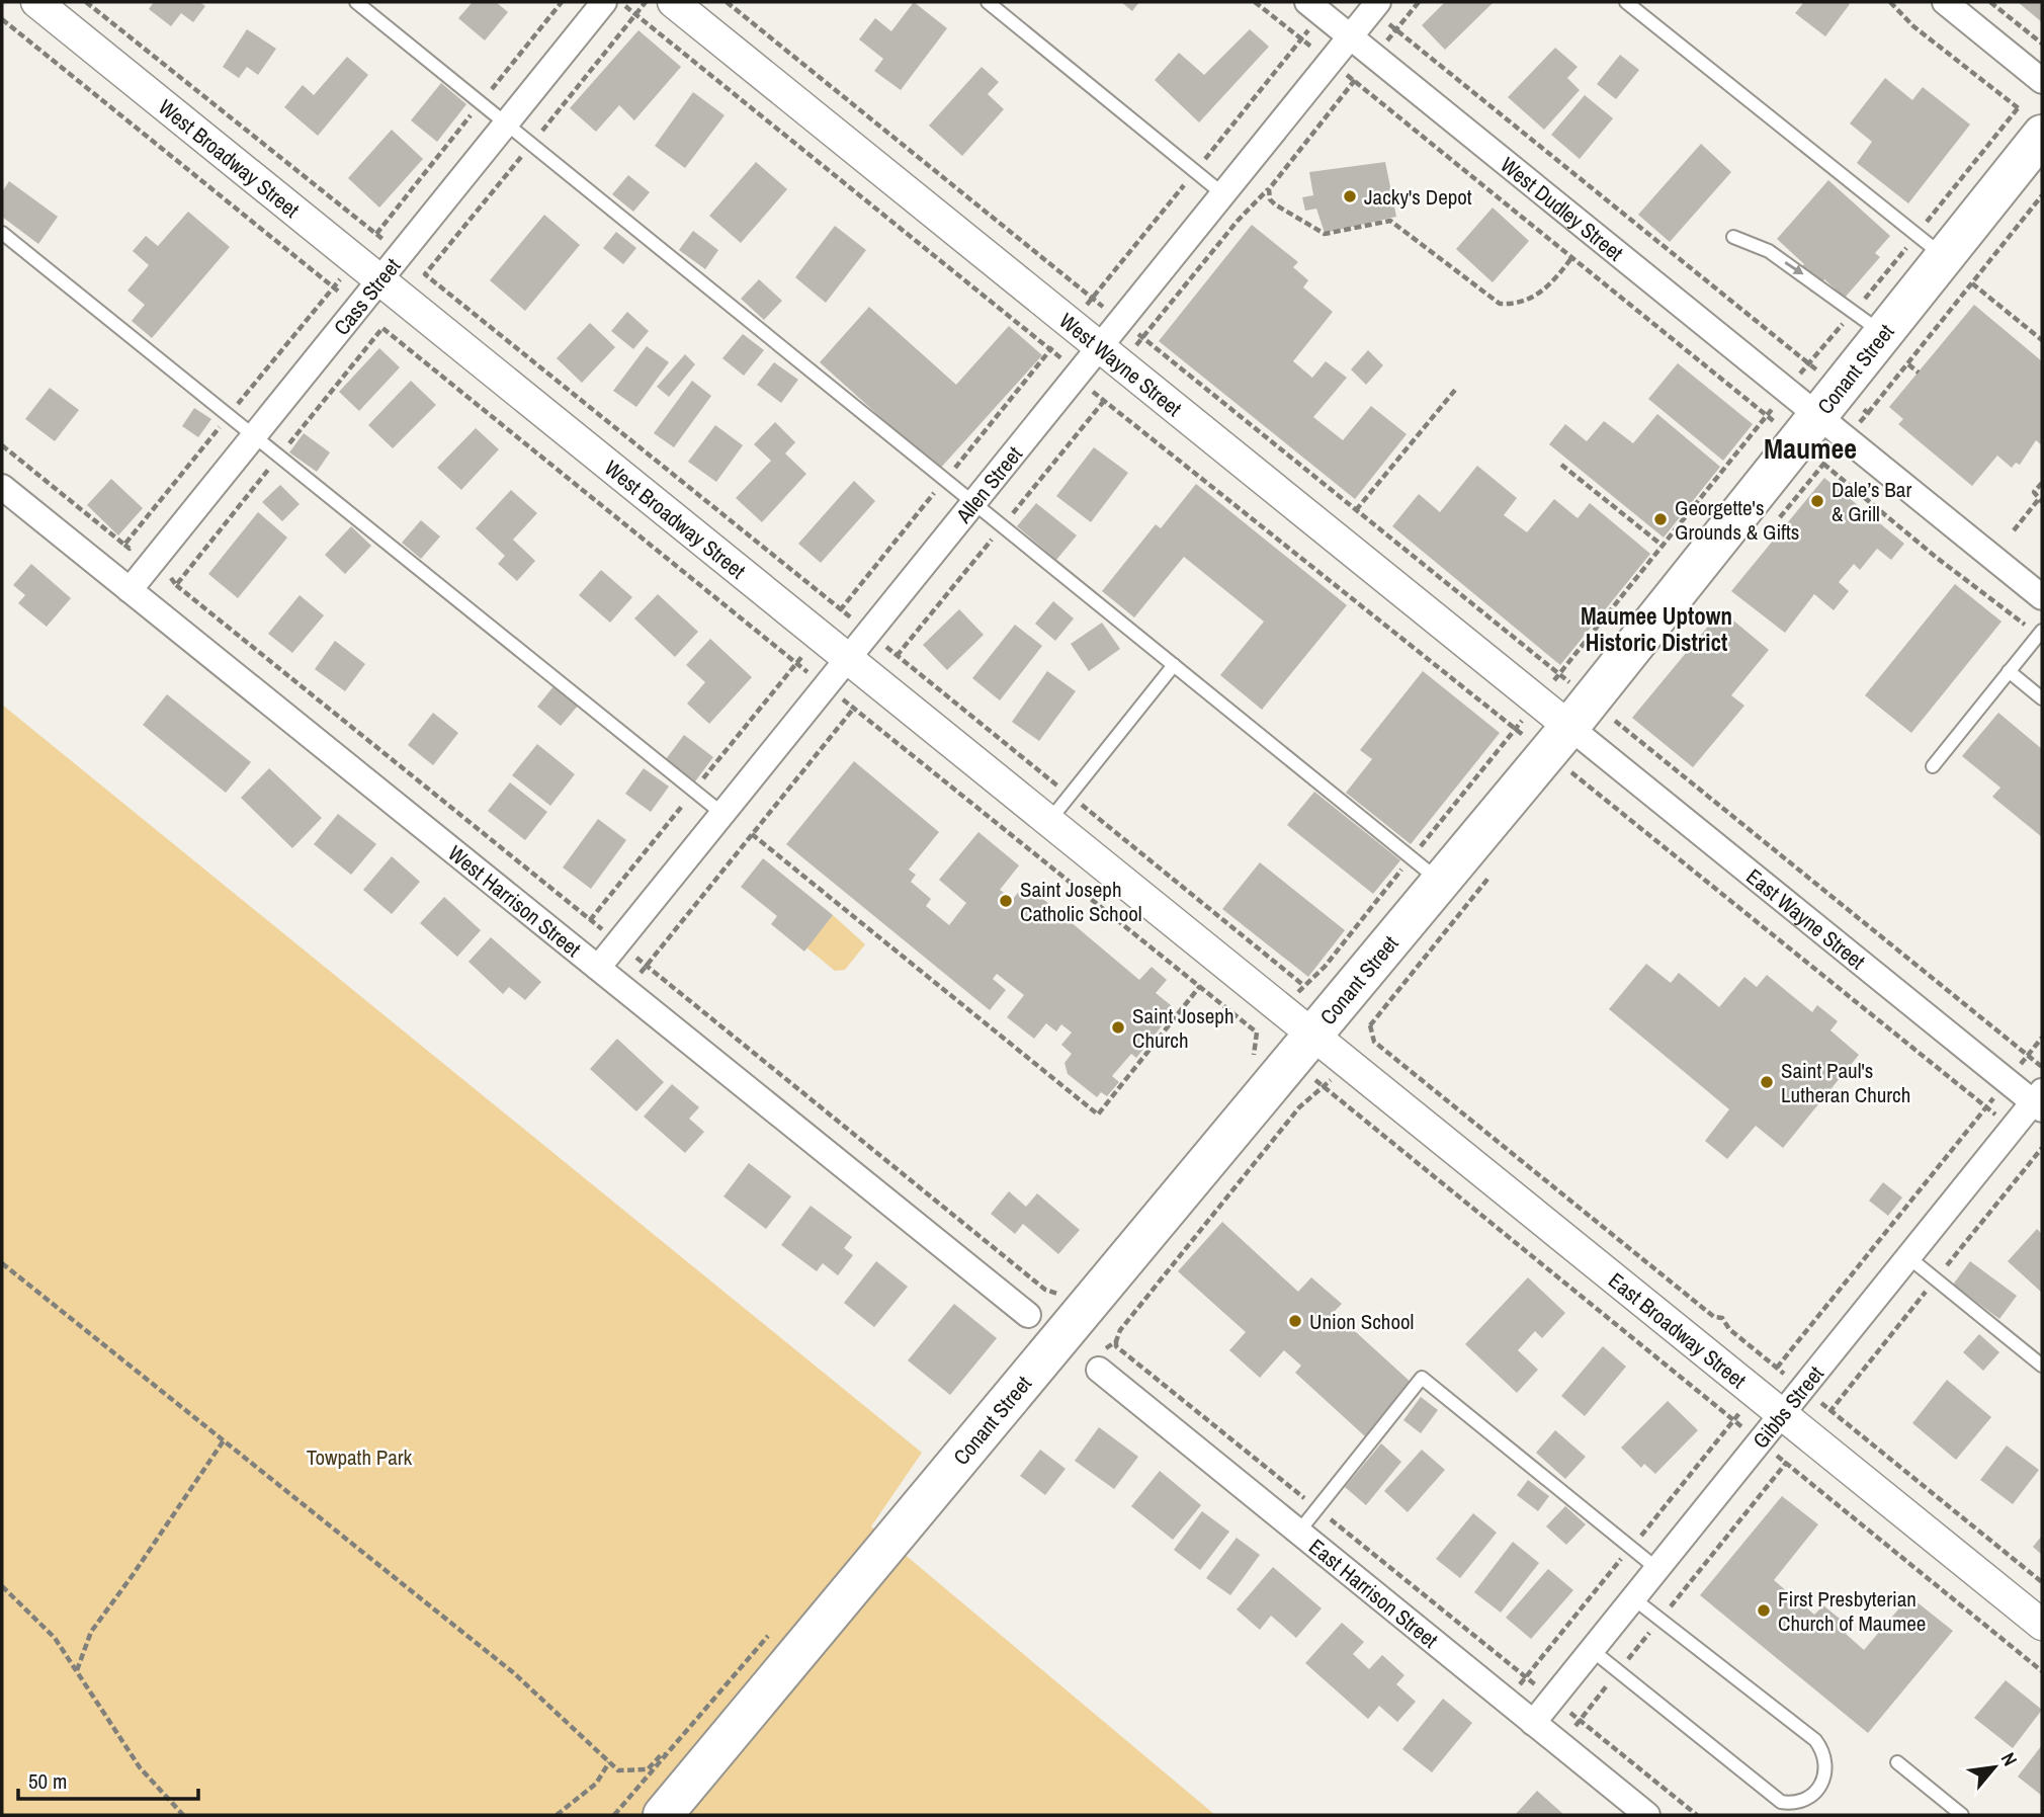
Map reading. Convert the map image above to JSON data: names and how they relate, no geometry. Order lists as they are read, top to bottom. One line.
{"streets":{"main road":["Conant Street"],"street":["West Broadway Street","West Dudley Street","Cass Street","West Wayne Street","Allen Street","West Harrison Street","East Wayne Street","East Broadway Street","Gibbs Street","East Harrison Street"]},"crossings":[["West Broadway Street","Cass Street"],["West Broadway Street","Conant Street"],["West Broadway Street","Allen Street"],["West Broadway Street","East Broadway Street"],["West Dudley Street","Conant Street"],["West Dudley Street","Allen Street"],["Cass Street","West Harrison Street"],["West Wayne Street","Conant Street"],["West Wayne Street","Allen Street"],["West Wayne Street","East Wayne Street"],["Conant Street","East Wayne Street"],["Conant Street","East Broadway Street"],["Allen Street","West Harrison Street"],["East Wayne Street","Gibbs Street"],["East Broadway Street","Gibbs Street"],["Gibbs Street","East Harrison Street"]],"districts":["Maumee","Maumee Uptown Historic District"],"parks":["Towpath Park"],"places":["Jacky's Depot","Dale’s Bar & Grill","Georgette's Grounds & Gifts","Saint Joseph Catholic School","Saint Joseph Church","Saint Paul's Lutheran Church","Union School","First Presbyterian Church of Maumee"],"scale_bar":"50 m","north":"top right"}
